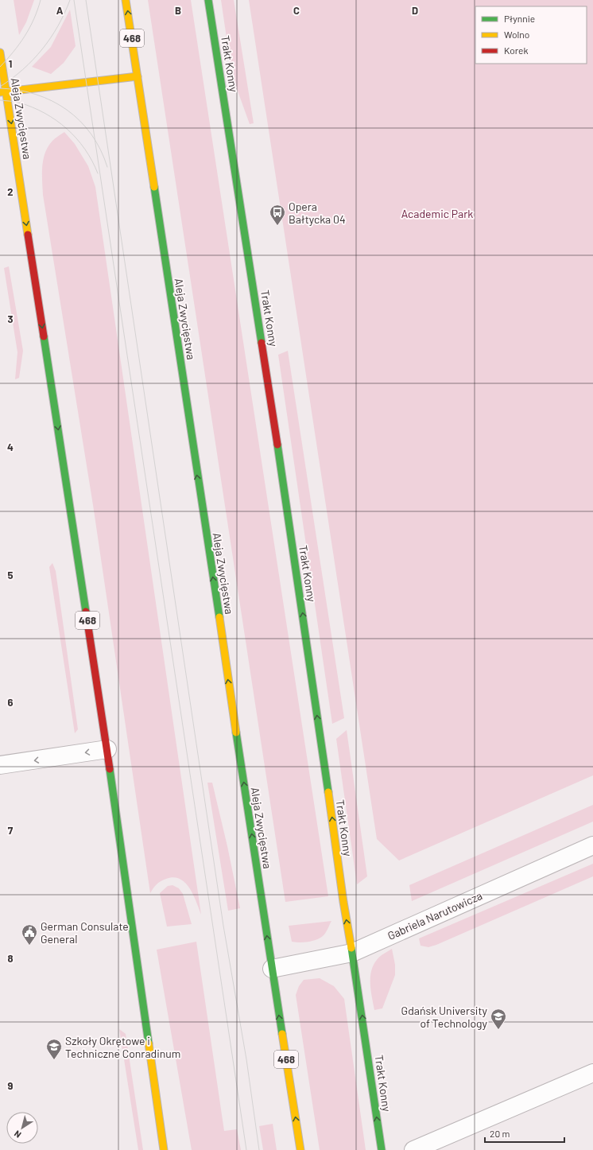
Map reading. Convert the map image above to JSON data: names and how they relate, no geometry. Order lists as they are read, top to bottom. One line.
{"streets":{"main road":["468","Trakt Konny","Aleja Zwycięstwa"],"street":["Gabriela Narutowicza"]},"crossings":[["Trakt Konny","Gabriela Narutowicza"],["Aleja Zwycięstwa","Gabriela Narutowicza"]],"one_way":["Trakt Konny"],"parks":["Academic Park"],"places":{"bus stop":["Opera Bałtycka 04"],"public building":["German Consulate General"],"school or university":["Gdańsk University of Technology","Szkoły Okrętowe i Techniczne Conradinum"]},"legend":["Płynnie","Wolno","Korek"],"scale_bar":"20 m","north":"bottom left","grid":{"columns":["A","B","C","D"],"rows":["1","2","3","4","5","6","7","8","9"]}}
